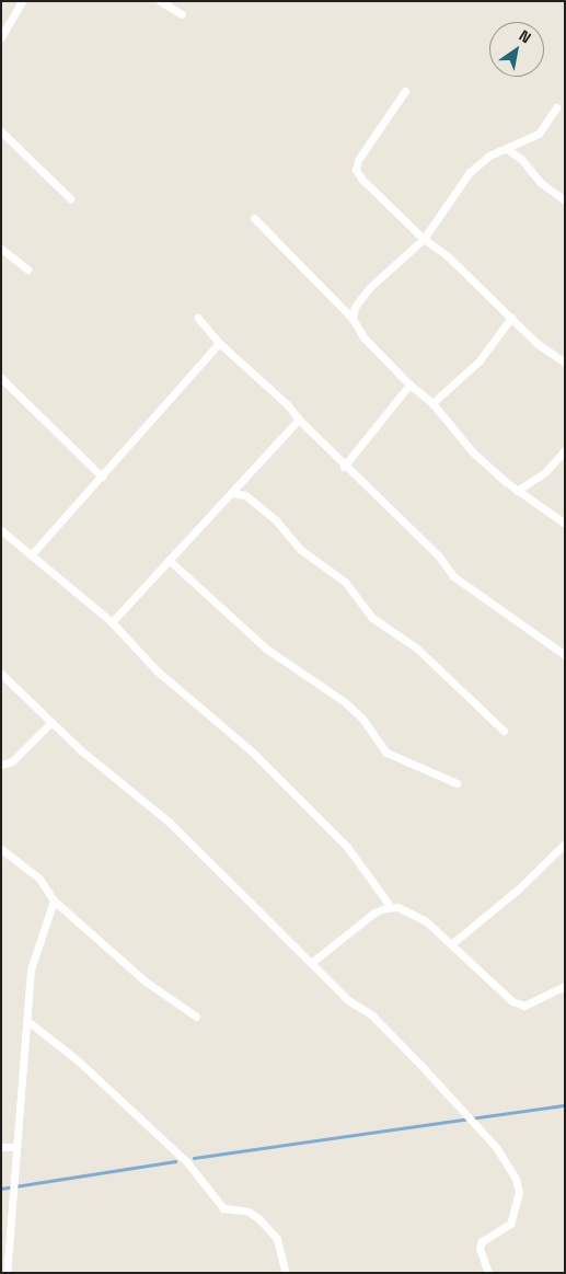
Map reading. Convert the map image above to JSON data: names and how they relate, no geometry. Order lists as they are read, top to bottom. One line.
{"north":"top right"}
